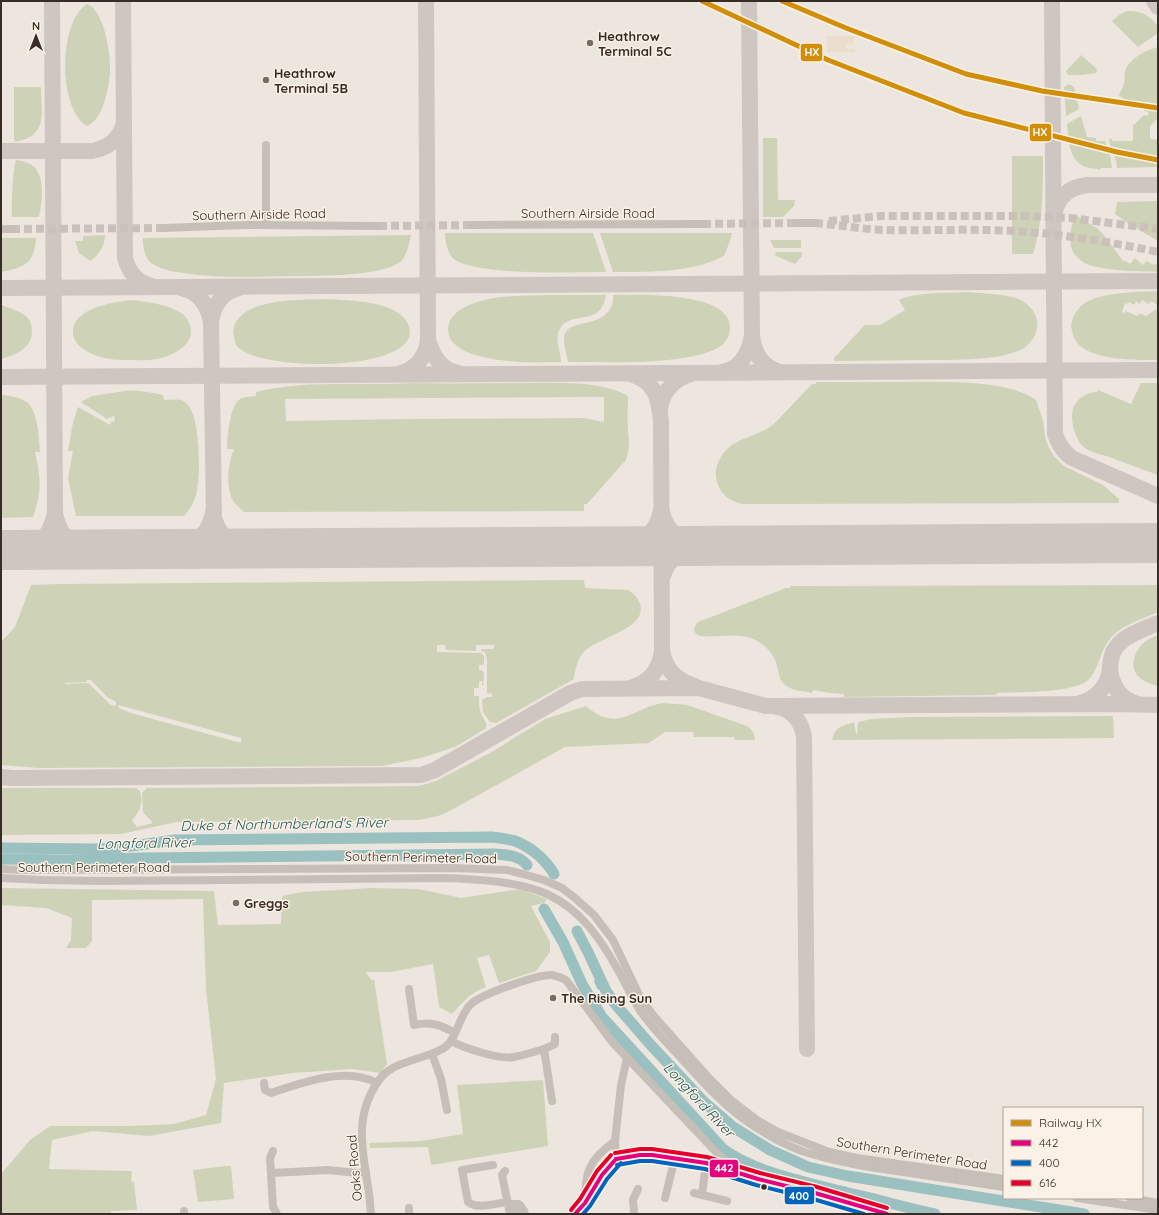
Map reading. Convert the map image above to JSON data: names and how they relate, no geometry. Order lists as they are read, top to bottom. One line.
{"streets":{"street":["Southern Airside Road","Southern Perimeter Road","Oaks Road"]},"water":["Duke of Northumberland's River","Longford River"],"places":["Heathrow Terminal 5C","Heathrow Terminal 5B","Greggs","The Rising Sun"],"lines":["rail line HX","transit line 616","transit line 442","transit line 400"],"legend":["Railway HX","442","400","616"],"north":"top"}
